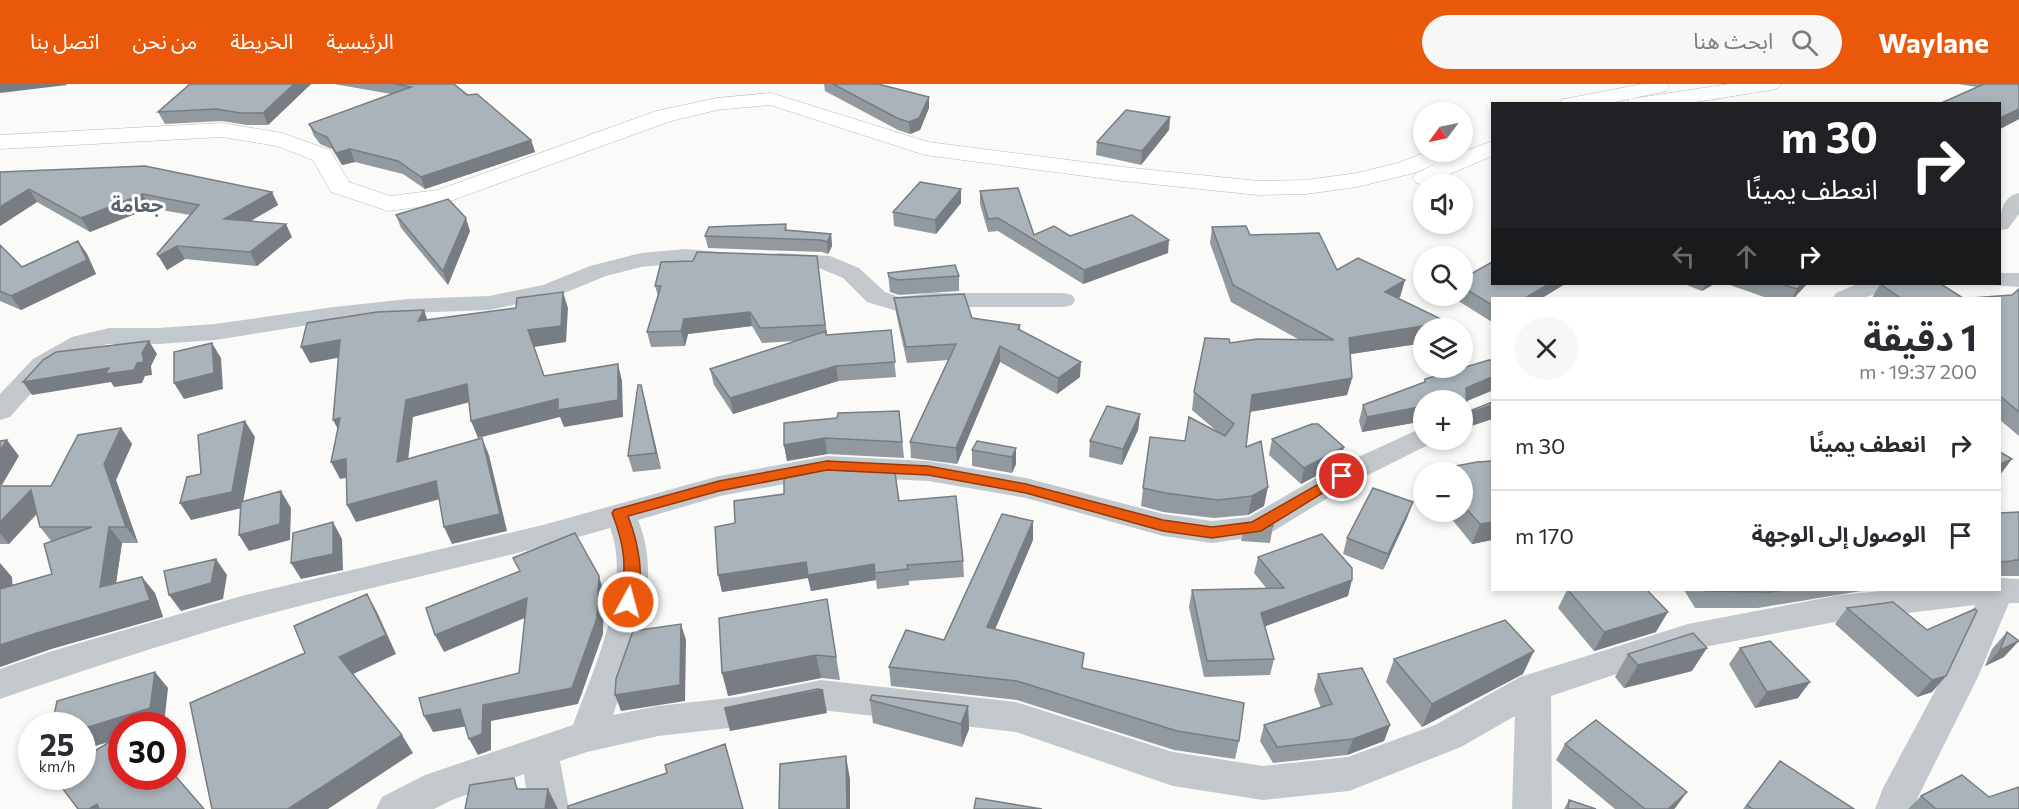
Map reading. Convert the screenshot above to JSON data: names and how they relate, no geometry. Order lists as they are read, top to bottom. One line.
{"districts":["جعامة"],"north":"bottom left","page":{"header":"Waylane","search":"ابحث هنا","nav":["الرئيسية","الخريطة","من نحن","اتصل بنا"],"map_buttons":["+","−"],"turn":["30 m","انعطف يمينًا"],"heading":["1 دقيقة","200 m · 19:37"],"list":[{"name":"انعطف يمينًا","value":"30 m"},{"name":"الوصول إلى الوجهة","value":"170 m"}],"speed":"25 km/h","limit":"30"}}
